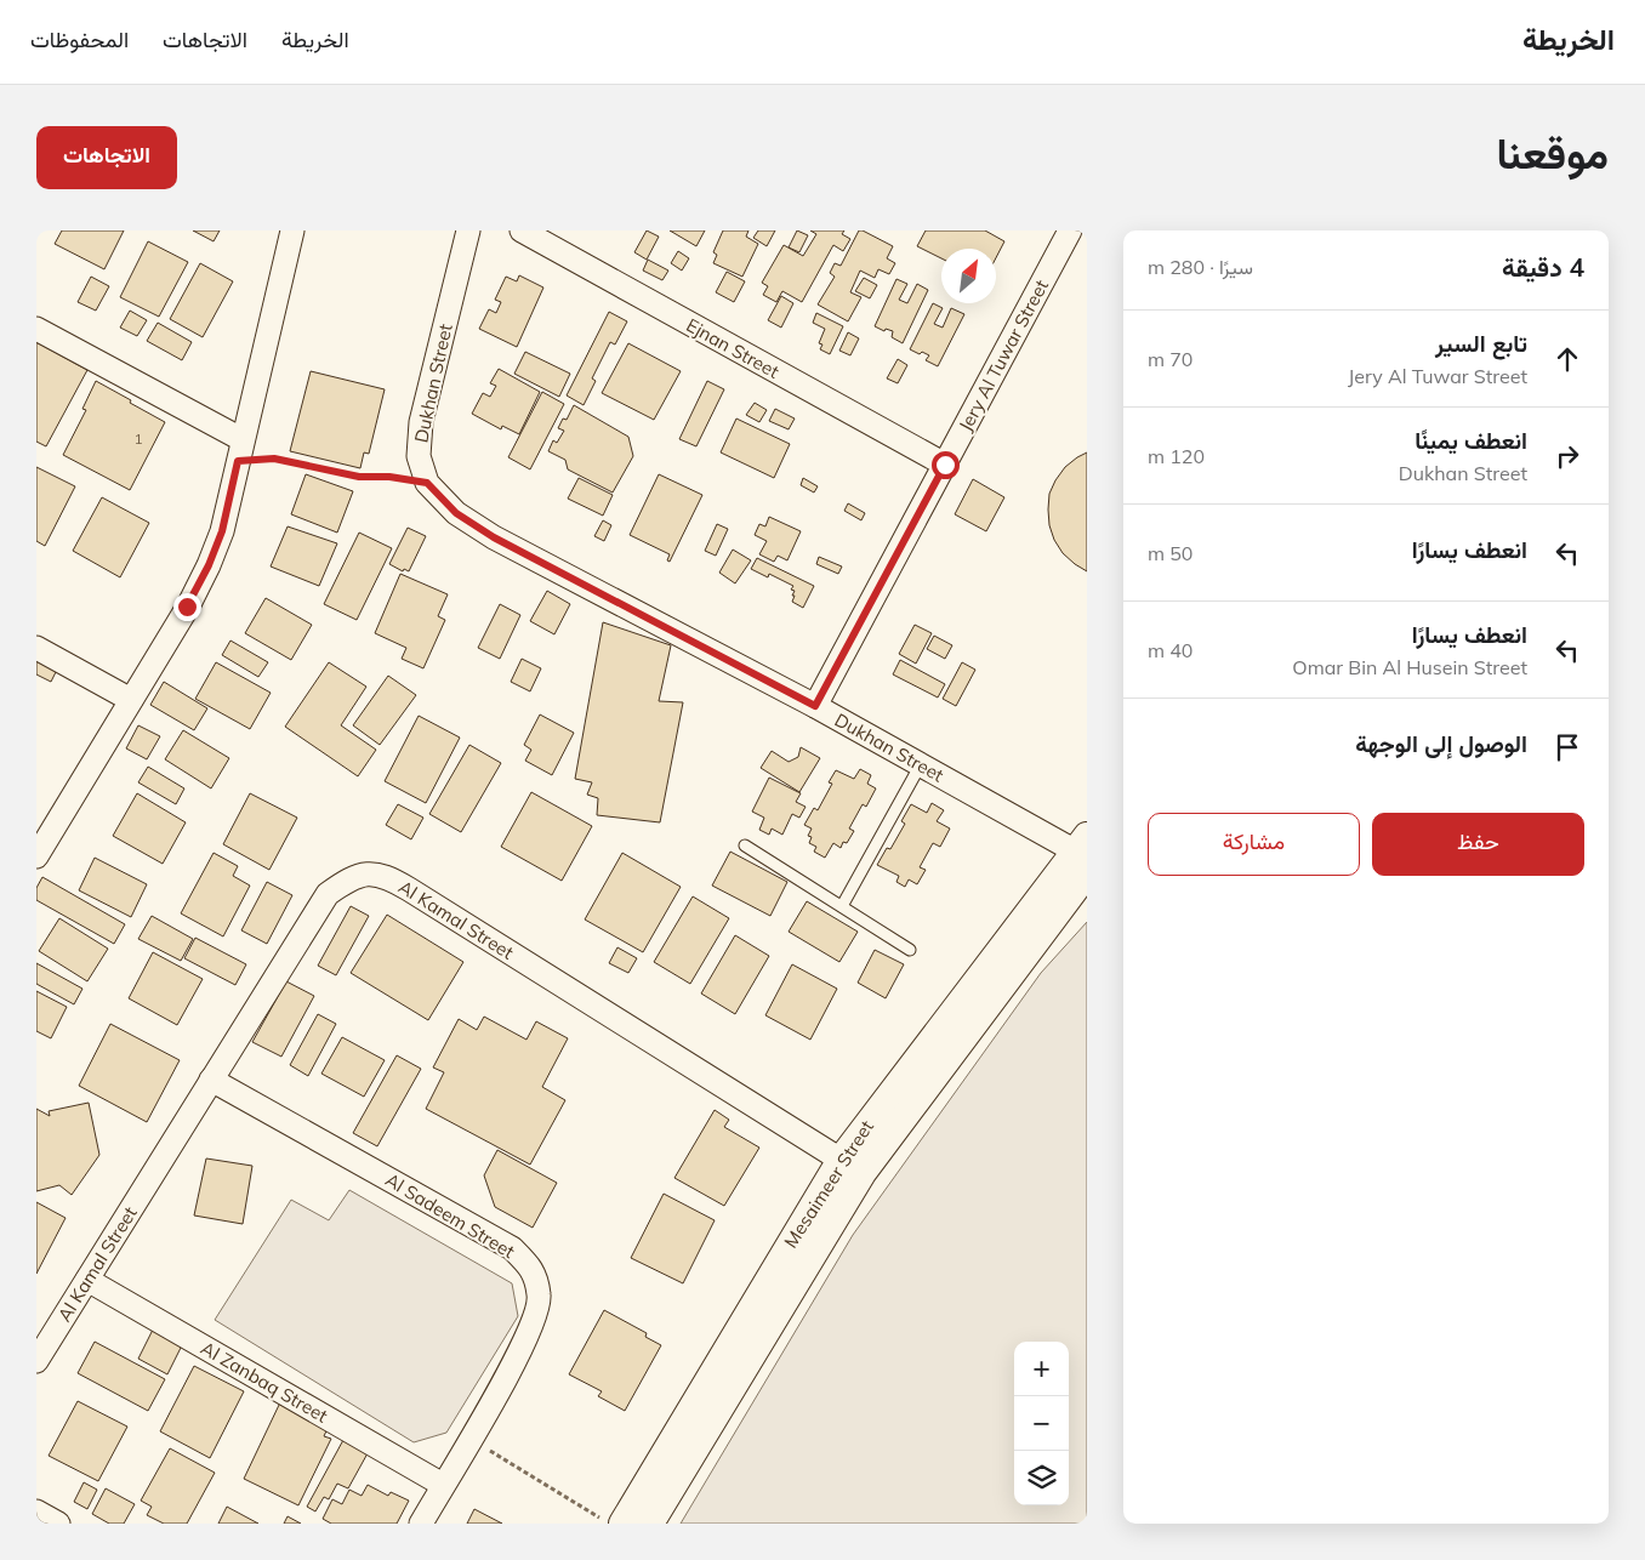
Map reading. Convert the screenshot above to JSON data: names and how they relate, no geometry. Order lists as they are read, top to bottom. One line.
{"streets":{"street":["Ejnan Street","Jery Al Tuwar Street","Dukhan Street","Al Kamal Street","Mesaimeer Street","Al Sadeem Street","Al Zanbaq Street"]},"crossings":[["Ejnan Street","Jery Al Tuwar Street"],["Jery Al Tuwar Street","Dukhan Street"],["Dukhan Street","Mesaimeer Street"],["Al Kamal Street","Mesaimeer Street"],["Al Kamal Street","Al Sadeem Street"],["Al Kamal Street","Al Zanbaq Street"],["Al Sadeem Street","Al Zanbaq Street"]],"house_numbers":["1"],"north":"top right","page":{"header":"الخريطة","nav":["الخريطة","الاتجاهات","المحفوظات"],"title":"موقعنا","buttons":["الاتجاهات",["حفظ","مشاركة"]],"heading":["4 دقيقة","سيرًا · 280 m"],"list":[["تابع السير","Jery Al Tuwar Street","70 m"],["انعطف يمينًا","Dukhan Street","120 m"],["انعطف يسارًا","50 m"],["انعطف يسارًا","Omar Bin Al Husein Street","40 m"],"الوصول إلى الوجهة"],"map_buttons":["+","−"]}}
